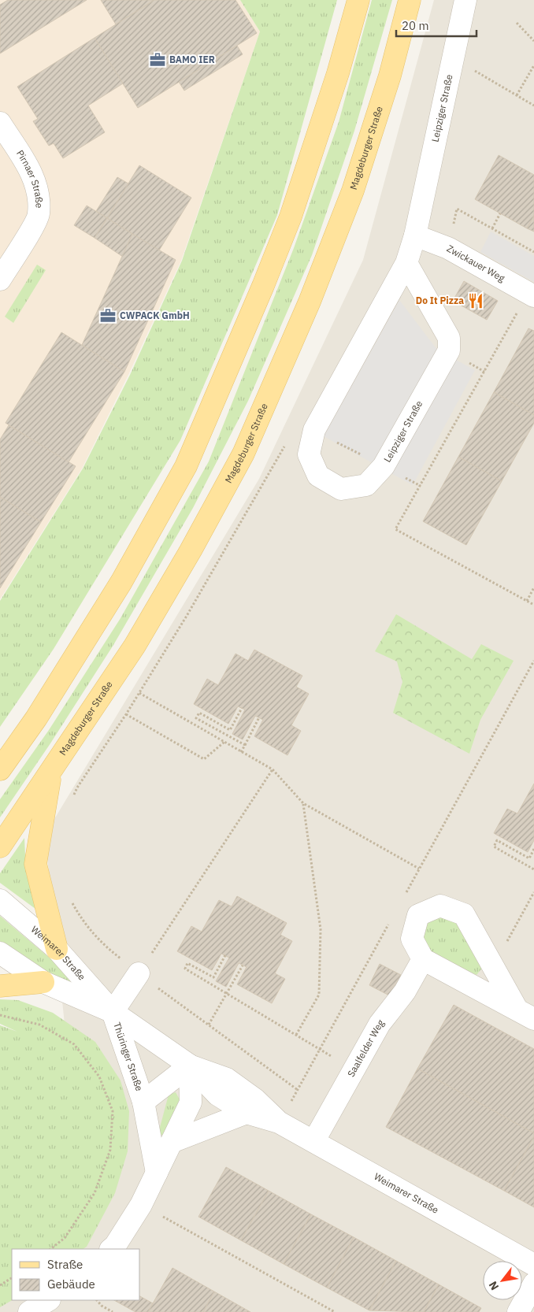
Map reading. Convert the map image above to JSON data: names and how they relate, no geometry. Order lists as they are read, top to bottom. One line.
{"streets":{"main road":["Magdeburger Straße"],"street":["Leipziger Straße","Pirnaer Straße","Zwickauer Weg","Weimarer Straße","Saalfelder Weg","Thüringer Straße"]},"crossings":[["Leipziger Straße","Zwickauer Weg"],["Weimarer Straße","Saalfelder Weg"],["Weimarer Straße","Thüringer Straße"]],"places":{"office":["BAMO IER","CWPACK GmbH"],"restaurant":["Do It Pizza"]},"legend":["Straße","Gebäude"],"scale_bar":"20 m","north":"bottom left"}
